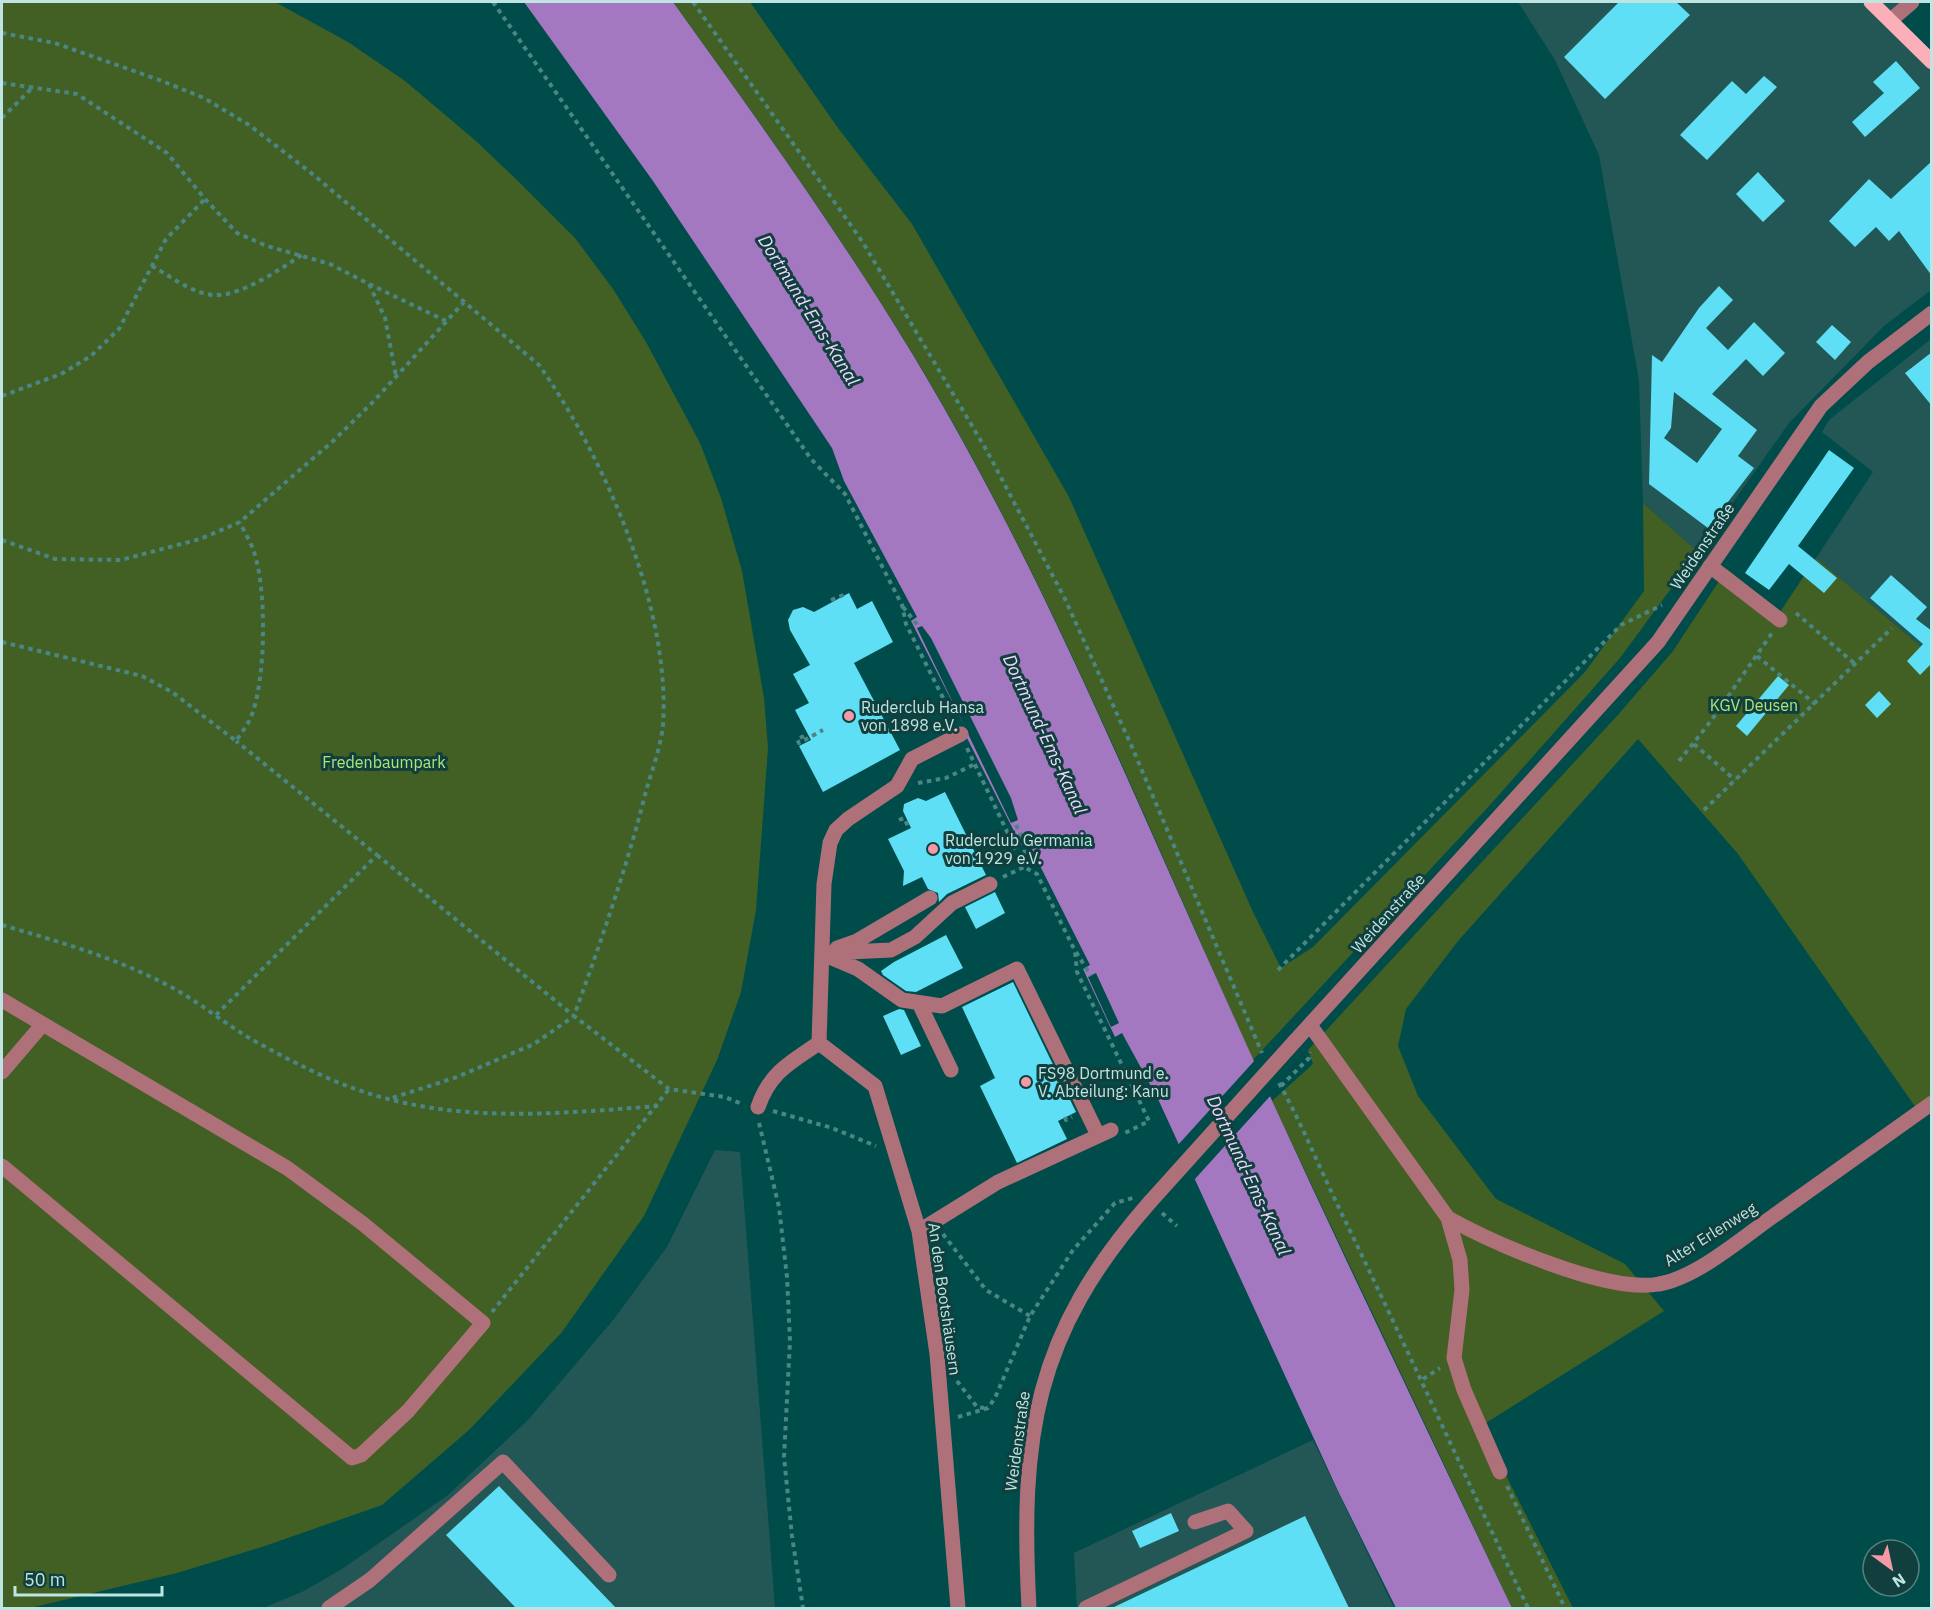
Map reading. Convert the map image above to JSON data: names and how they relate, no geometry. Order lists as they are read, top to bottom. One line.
{"streets":{"street":["Weidenstraße","Alter Erlenweg","An den Bootshäusern"]},"water":["Dortmund-Ems-Kanal"],"parks":["KGV Deusen","Fredenbaumpark"],"places":["Ruderclub Hansa von 1898 e.V.","Ruderclub Germania von 1929 e.V.","FS98 Dortmund e. V. Abteilung: Kanu"],"scale_bar":"50 m","north":"bottom right"}
